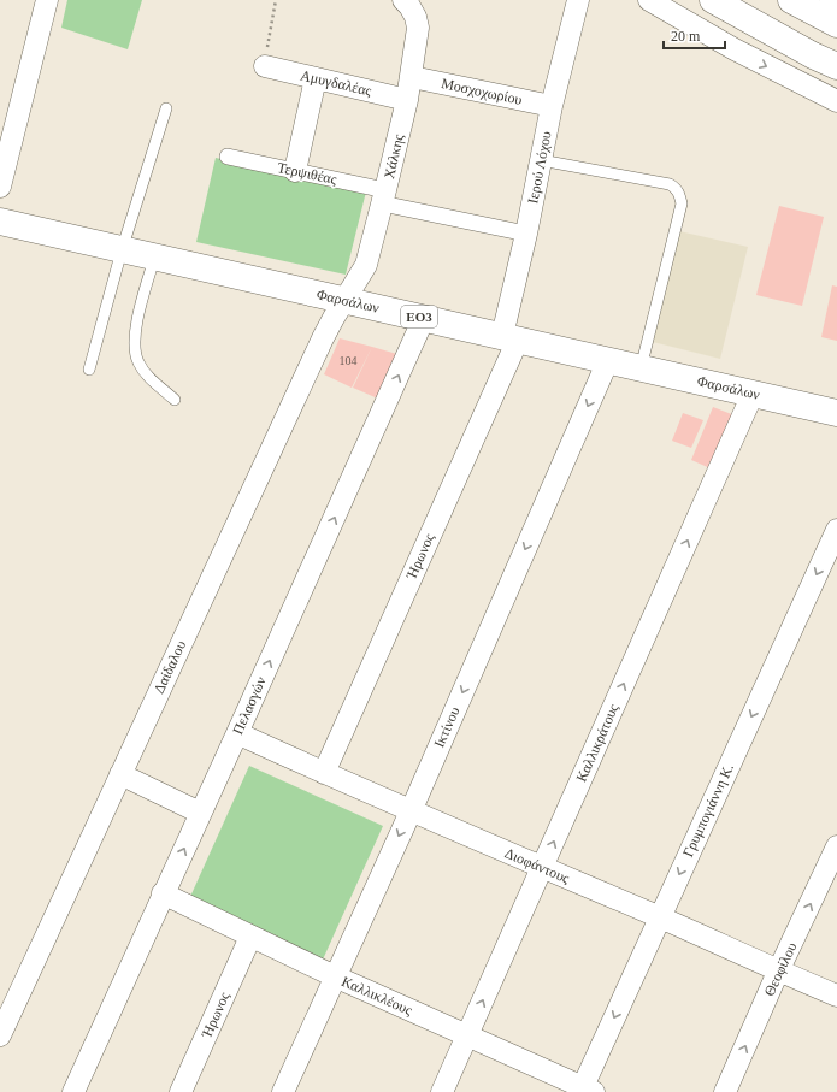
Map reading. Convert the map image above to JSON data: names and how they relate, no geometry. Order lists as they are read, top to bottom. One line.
{"streets":{"main road":["Φαρσάλων","ΕΟ3"],"street":["Αμυγδαλέας","Μοσχοχωρίου","Χάλκης","Ιερού Λόχου","Τερψιθέας","Ήρωνος","Δαίδαλου","Πελασγών","Ικτίνου","Καλλικράτους","Γρυμπογιάννη Κ.","Διοφάντους","Θεοφίλου","Καλλικλέους"]},"crossings":[["Αμυγδαλέας","Χάλκης"],["Μοσχοχωρίου","Χάλκης"],["Μοσχοχωρίου","Ιερού Λόχου"],["Χάλκης","Τερψιθέας"],["Χάλκης","Φαρσάλων"],["Χάλκης","Δαίδαλου"],["Ιερού Λόχου","Τερψιθέας"],["Ιερού Λόχου","Φαρσάλων"],["Ιερού Λόχου","Ήρωνος"],["Φαρσάλων","Ήρωνος"],["Φαρσάλων","Δαίδαλου"],["Φαρσάλων","Πελασγών"],["Φαρσάλων","Ικτίνου"],["Φαρσάλων","Καλλικράτους"],["Ήρωνος","Διοφάντους"],["Ήρωνος","Καλλικλέους"],["Πελασγών","Διοφάντους"],["Πελασγών","Καλλικλέους"],["Ικτίνου","Διοφάντους"],["Ικτίνου","Καλλικλέους"],["Καλλικράτους","Διοφάντους"],["Καλλικράτους","Καλλικλέους"],["Γρυμπογιάννη Κ.","Διοφάντους"],["Γρυμπογιάννη Κ.","Καλλικλέους"],["Διοφάντους","Θεοφίλου"]],"one_way":["Πελασγών","Ικτίνου","Καλλικράτους","Γρυμπογιάννη Κ.","Θεοφίλου"],"house_numbers":["104"],"scale_bar":"20 m"}
